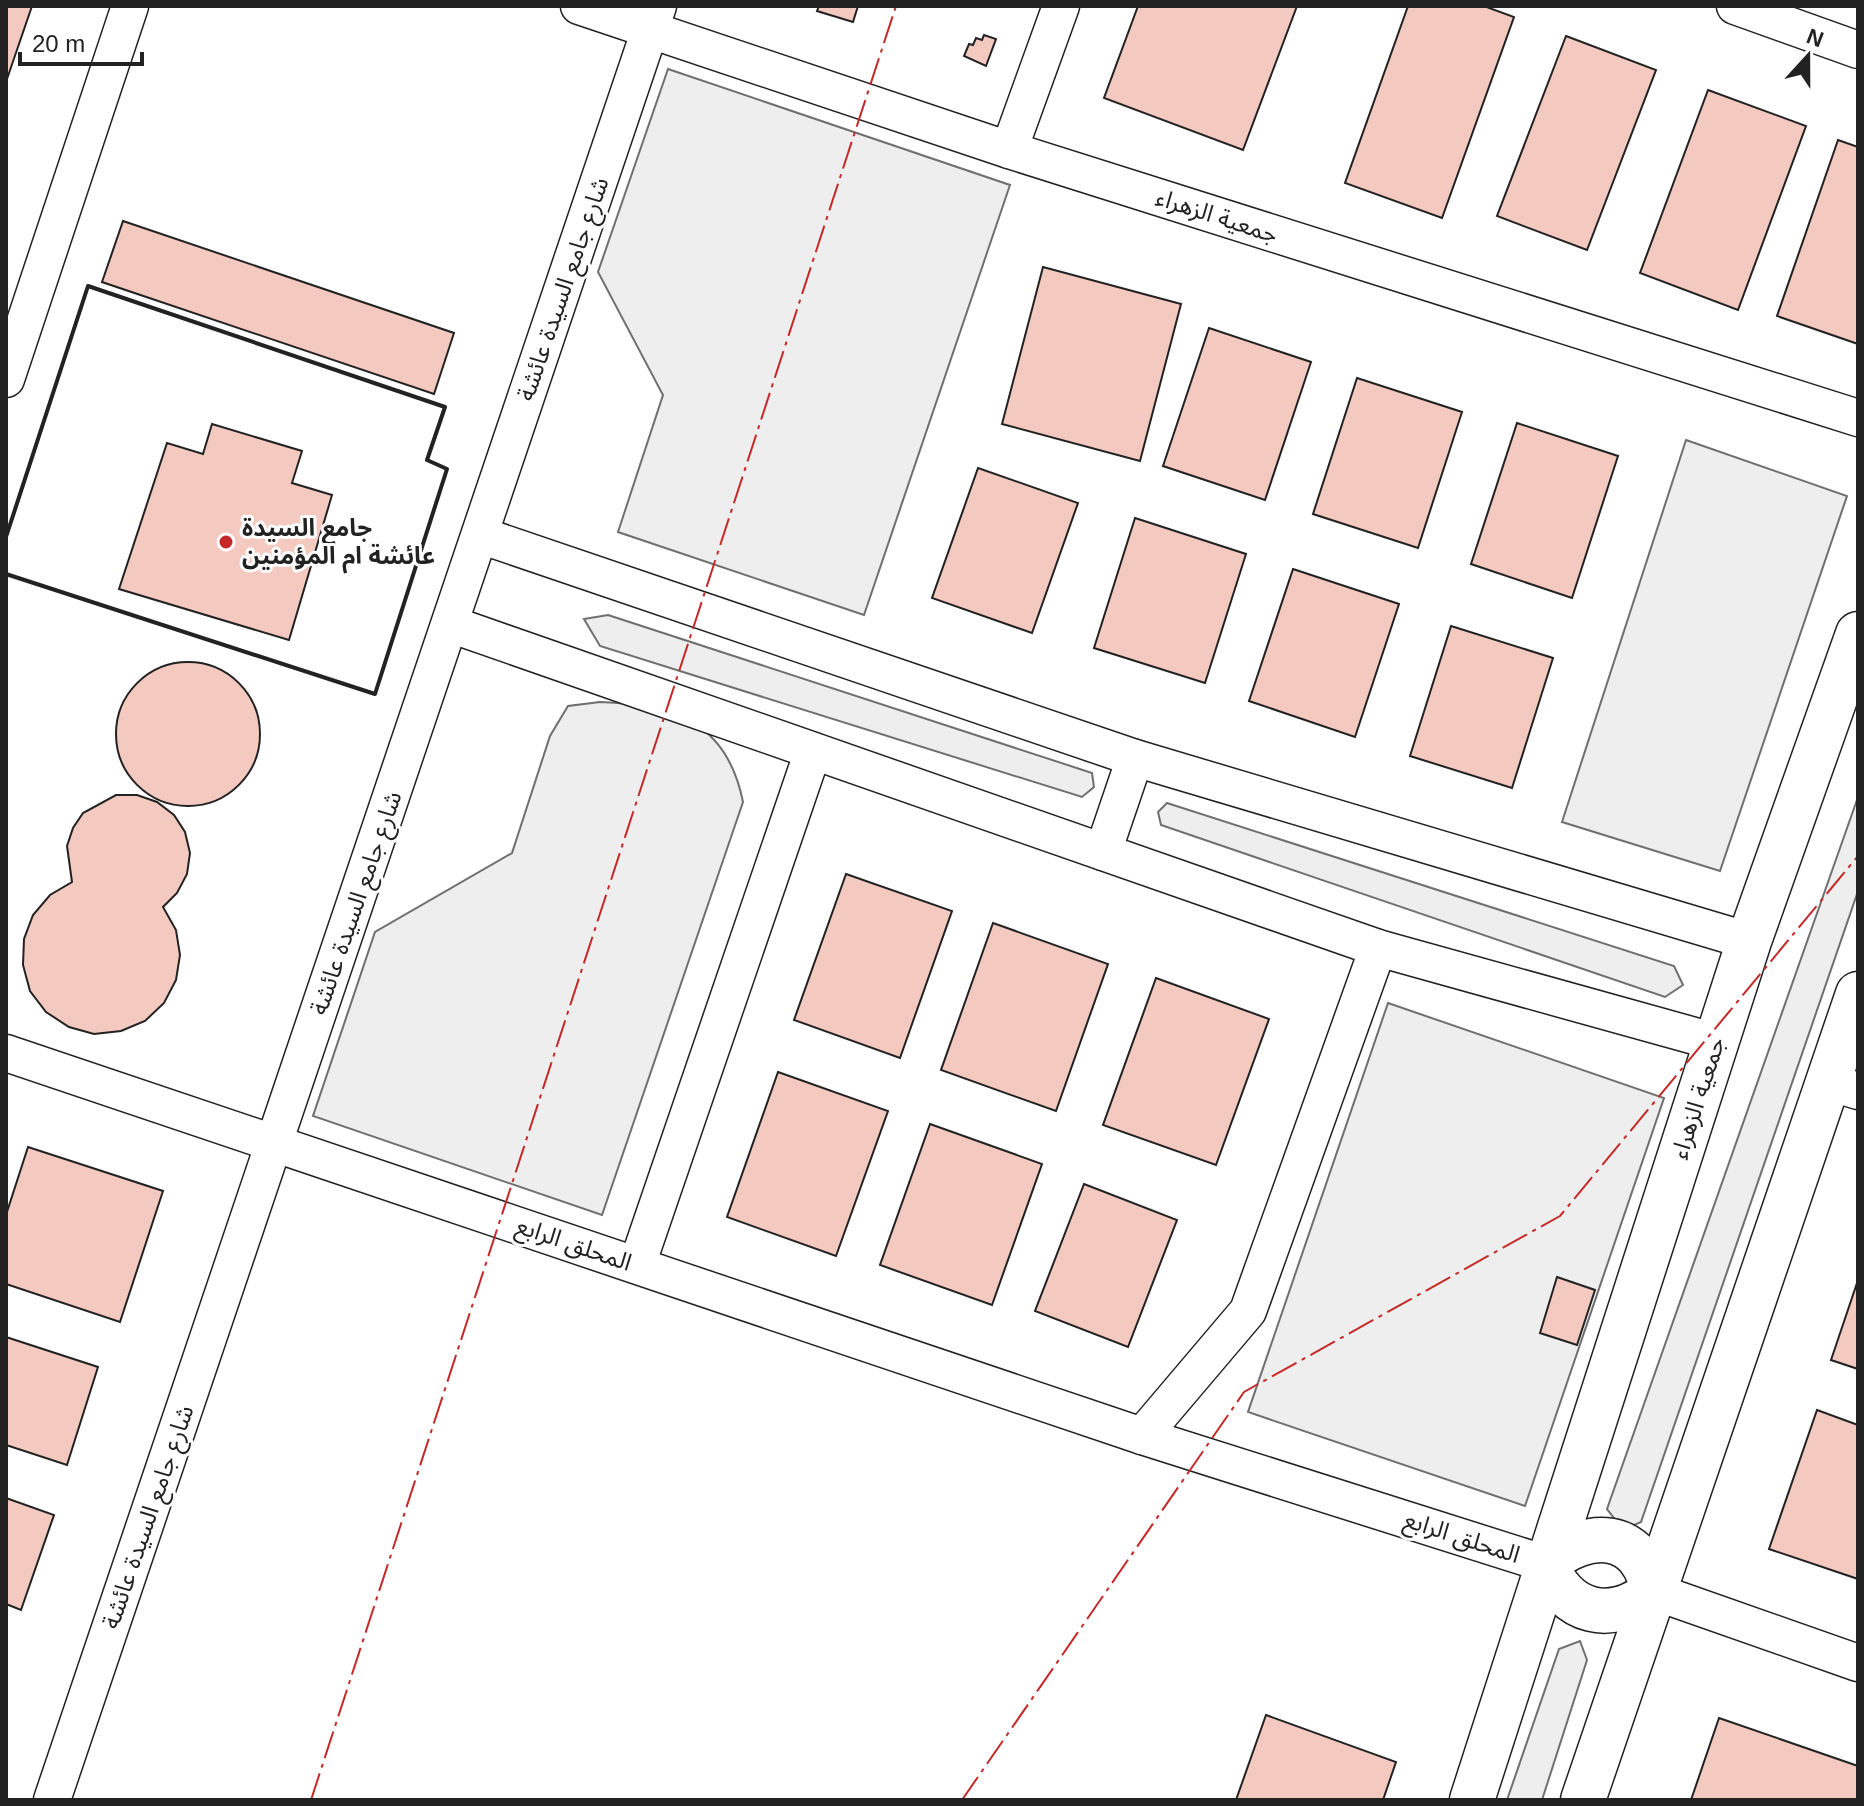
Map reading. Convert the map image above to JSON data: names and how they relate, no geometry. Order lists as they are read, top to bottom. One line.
{"streets":{"street":["جمعية الزهراء","شارع جامع السيدة عائشة","المحلق الرابع"]},"crossings":[["جمعية الزهراء","شارع جامع السيدة عائشة"],["جمعية الزهراء","المحلق الرابع"],["شارع جامع السيدة عائشة","المحلق الرابع"]],"places":["جامع السيدة عائشة ام المؤمنين"],"scale_bar":"20 m","north":"top"}
